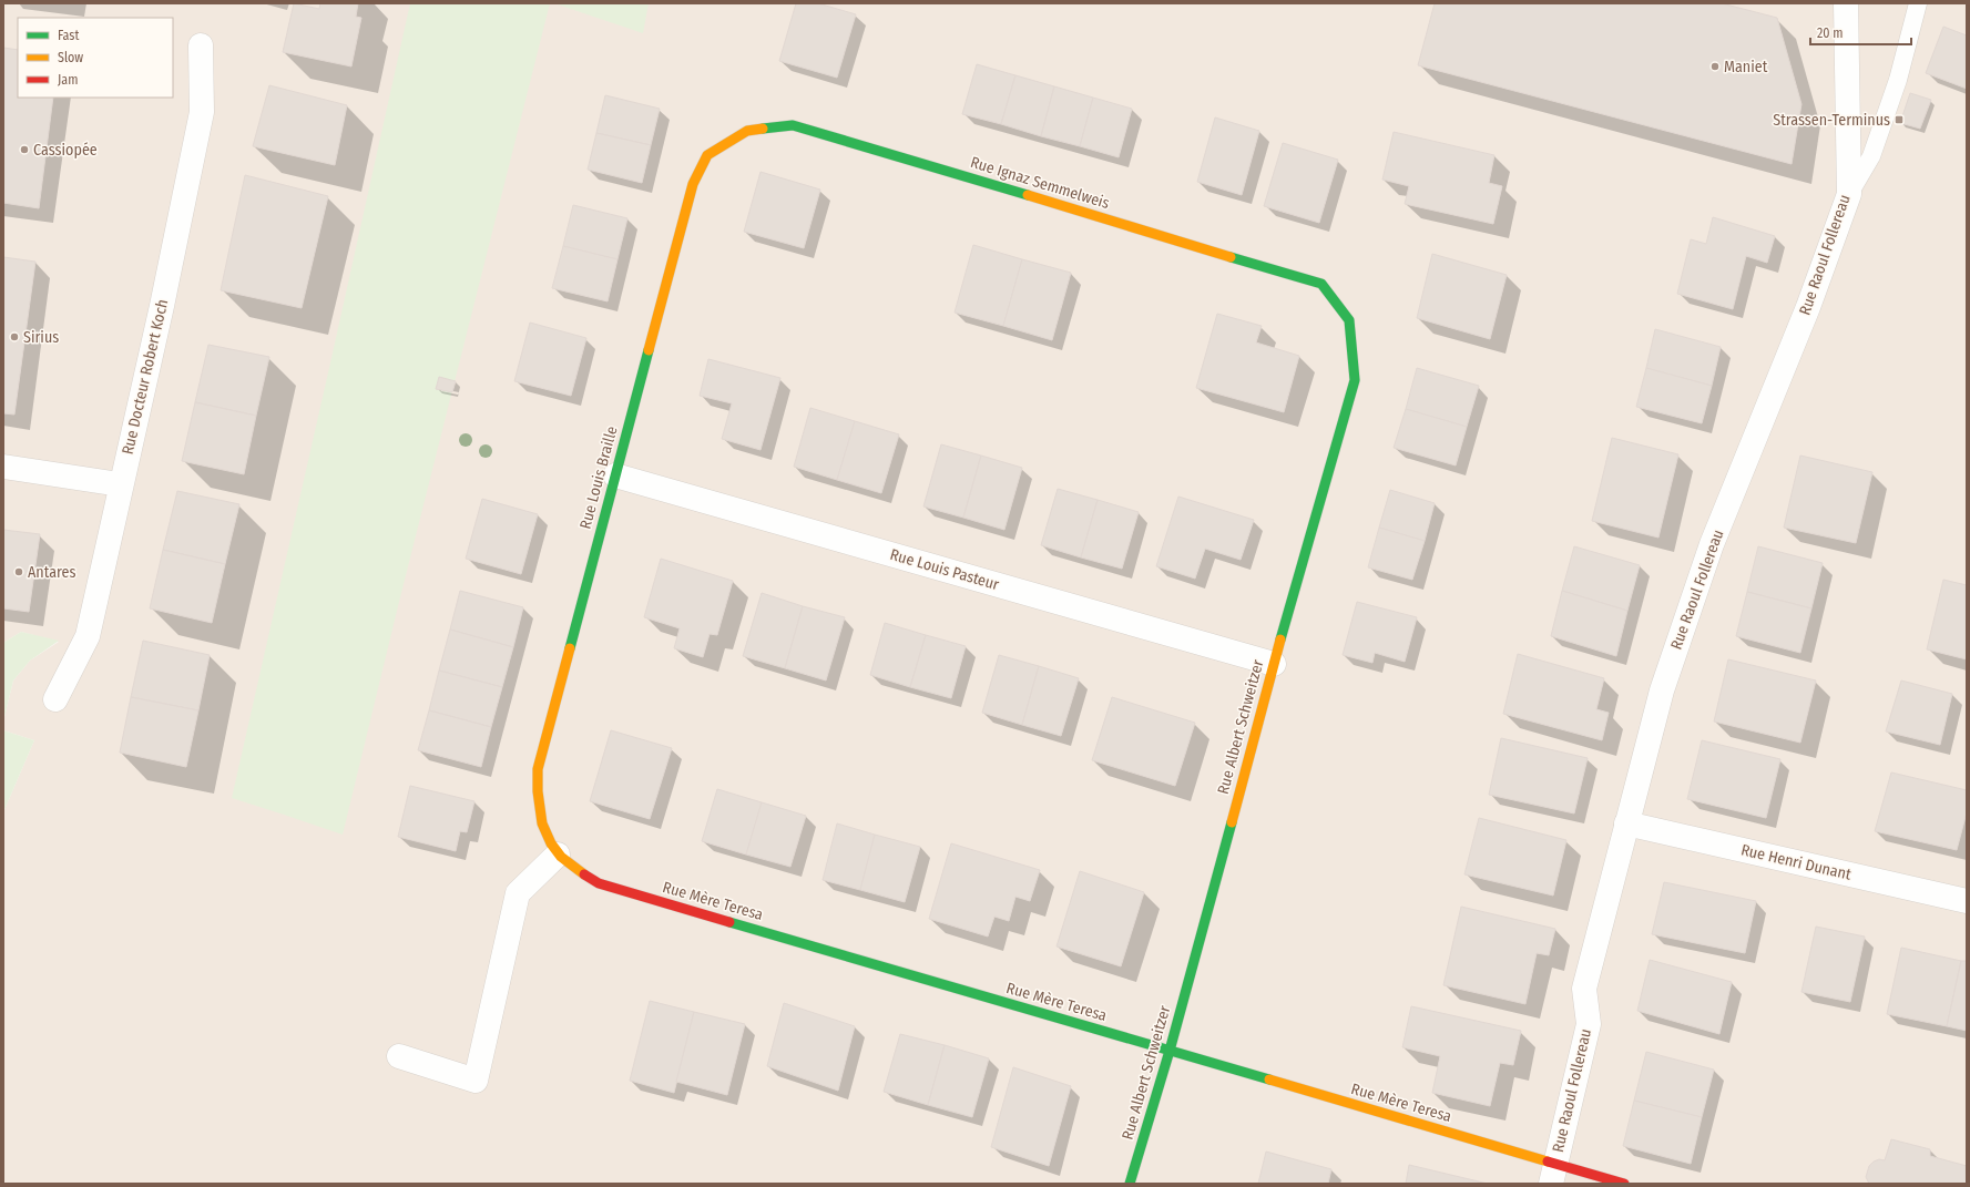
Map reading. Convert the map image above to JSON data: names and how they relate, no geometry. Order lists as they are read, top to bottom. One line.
{"streets":{"street":["Rue Ignaz Semmelweis","Rue Raoul Follereau","Rue Docteur Robert Koch","Rue Louis Braille","Rue Louis Pasteur","Rue Albert Schweitzer","Rue Henri Dunant","Rue Mère Teresa"]},"crossings":[["Rue Ignaz Semmelweis","Rue Louis Braille"],["Rue Ignaz Semmelweis","Rue Albert Schweitzer"],["Rue Raoul Follereau","Rue Henri Dunant"],["Rue Raoul Follereau","Rue Mère Teresa"],["Rue Louis Braille","Rue Louis Pasteur"],["Rue Louis Braille","Rue Mère Teresa"],["Rue Louis Pasteur","Rue Albert Schweitzer"],["Rue Albert Schweitzer","Rue Mère Teresa"]],"places":{"other":["Maniet","Cassiopée","Sirius","Antares"],"transit":["Strassen-Terminus"]},"legend":["Fast","Slow","Jam"],"scale_bar":"20 m"}
